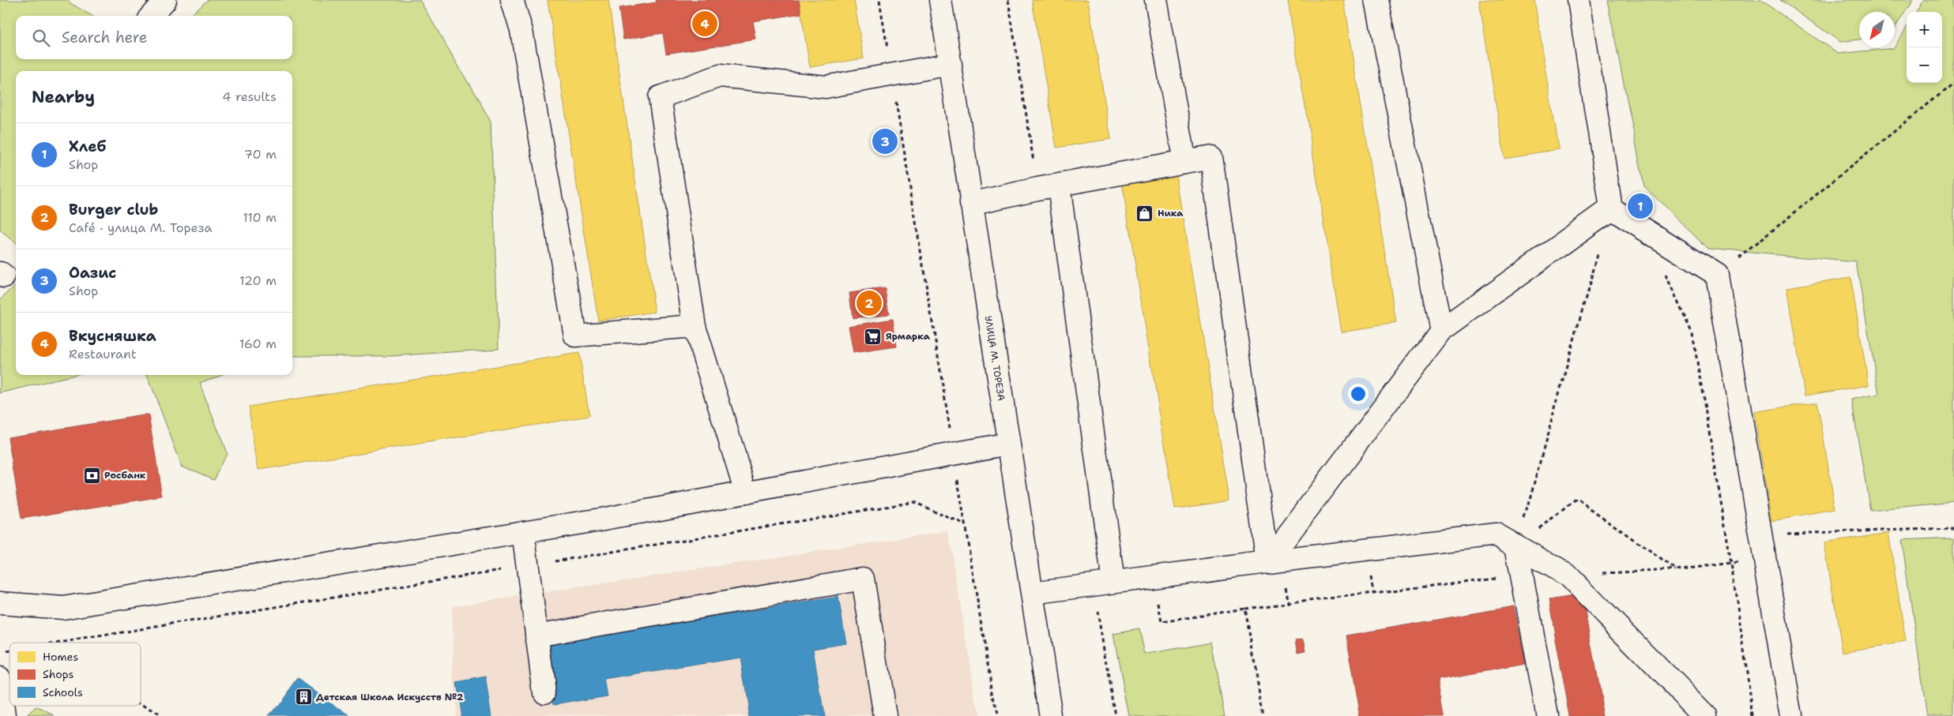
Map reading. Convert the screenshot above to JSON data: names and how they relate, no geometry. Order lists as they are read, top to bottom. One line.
{"streets":{"street":["УЛИЦА М. ТОРЕЗА"]},"places":{"shop":["Ника"],"supermarket":["Ярмарка"],"bank":["Росбанк"],"building":["Детская Школа Искусств №2"]},"legend":["Homes","Shops","Schools"],"north":"bottom left","page":{"pins":["4","3","1","2"],"map_buttons":["+","−"],"search":"Search here","heading":["Nearby","4 results"],"list":[{"mark":"1","name":"Хлеб","note":"Shop","value":"70 m"},{"mark":"2","name":"Burger club","note":"Café · улица М. Тореза","value":"110 m"},{"mark":"3","name":"Оазис","note":"Shop","value":"120 m"},{"mark":"4","name":"Вкусняшка","note":"Restaurant","value":"160 m"}]}}
